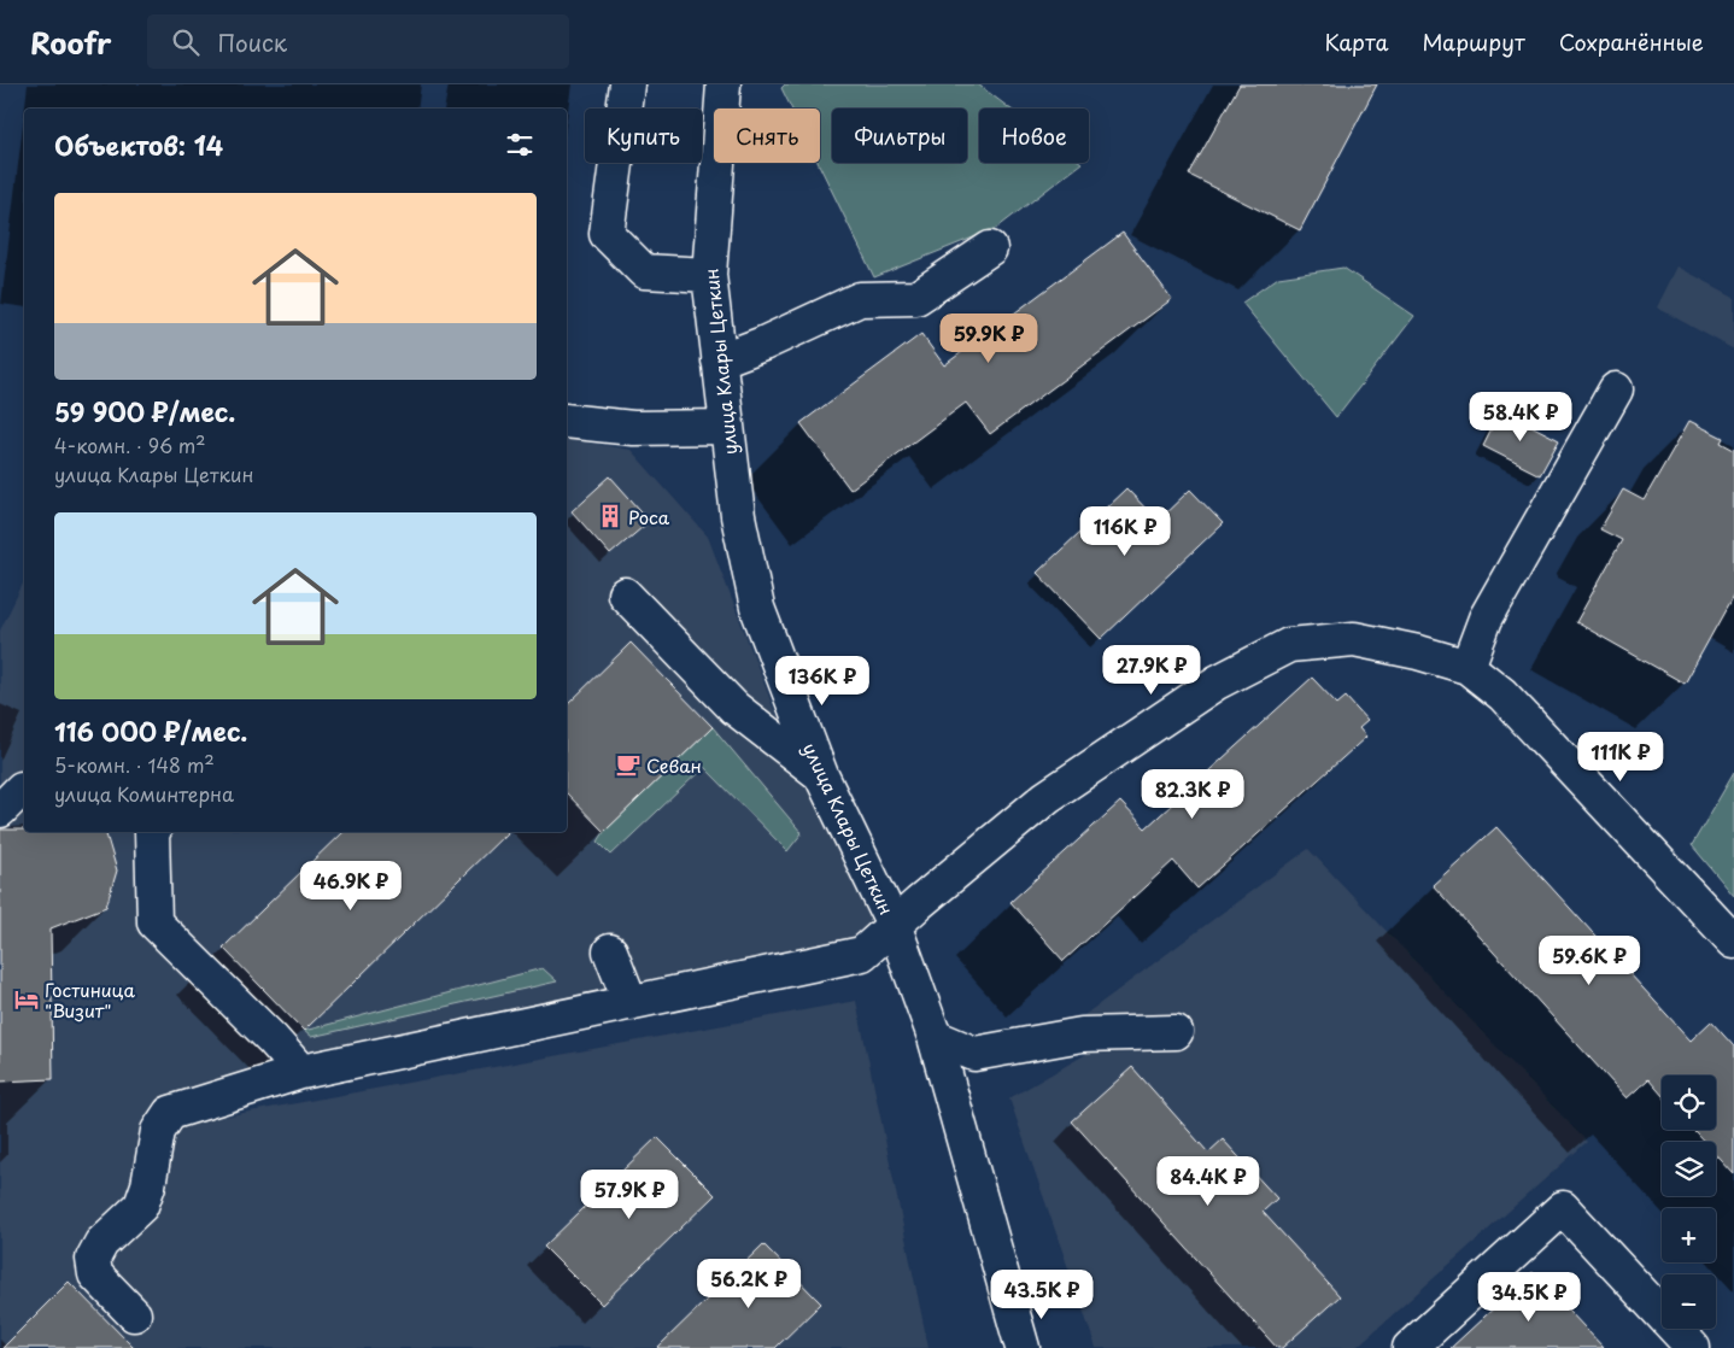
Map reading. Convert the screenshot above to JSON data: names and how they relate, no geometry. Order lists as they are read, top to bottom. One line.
{"streets":{"street":["улица Клары Цеткин"]},"places":{"building":["Роса"],"cafe":["Севан"],"hotel":["Гостиница \"Визит\""]},"page":{"header":"Roofr","search":"Поиск","nav":["Карта","Маршрут","Сохранённые"],"chip":["Купить","Снять","Фильтры","Новое"],"heading":"Объектов: 14","list":[{"name":"59 900 ₽/мес.","note":"4-комн. · 96 m² · улица Клары Цеткин"},{"name":"116 000 ₽/мес.","note":"5-комн. · 148 m² · улица Коминтерна"}],"price":["59.9K ₽","58.4K ₽","116K ₽","27.9K ₽","136K ₽","111K ₽","82.3K ₽","46.9K ₽","59.6K ₽","84.4K ₽","57.9K ₽","56.2K ₽","43.5K ₽","34.5K ₽"],"map_buttons":["+","−"]}}
